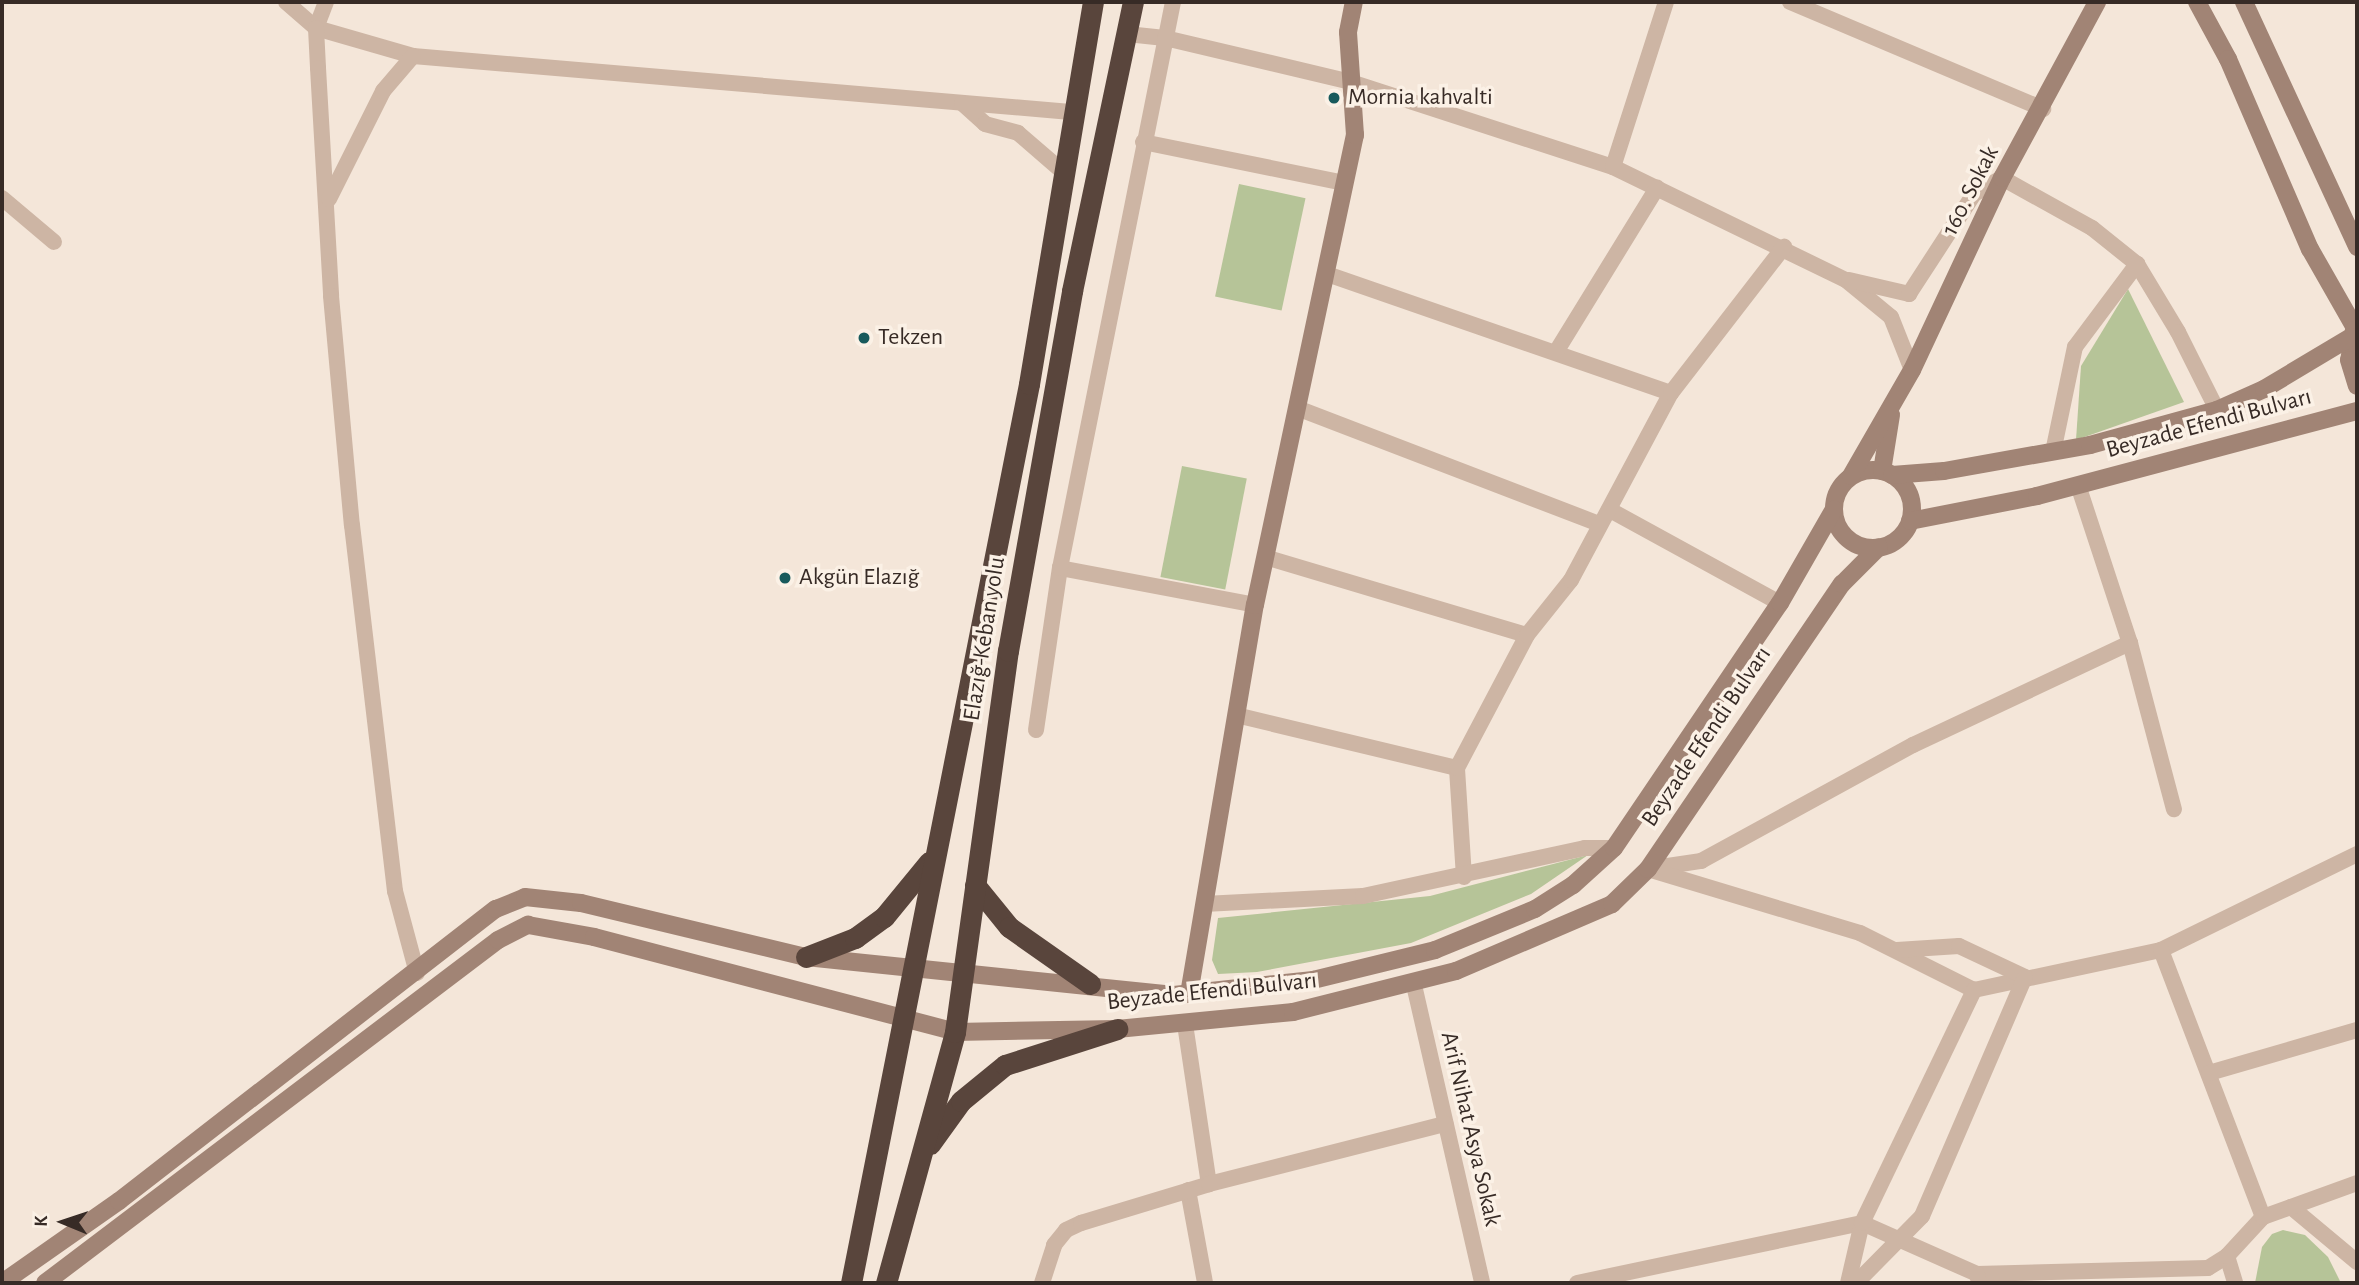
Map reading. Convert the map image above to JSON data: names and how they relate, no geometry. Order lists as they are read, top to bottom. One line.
{"streets":{"highway":["Elazığ-Keban yolu"],"main road":["160. Sokak","Beyzade Efendi Bulvarı"],"street":["Arif Nihat Asya Sokak"]},"crossings":[["160. Sokak","Beyzade Efendi Bulvarı"],["Beyzade Efendi Bulvarı","Elazığ-Keban yolu"],["Beyzade Efendi Bulvarı","Arif Nihat Asya Sokak"]],"places":["Mornia kahvalti","Tekzen","Akgün Elazığ"],"north":"left"}
